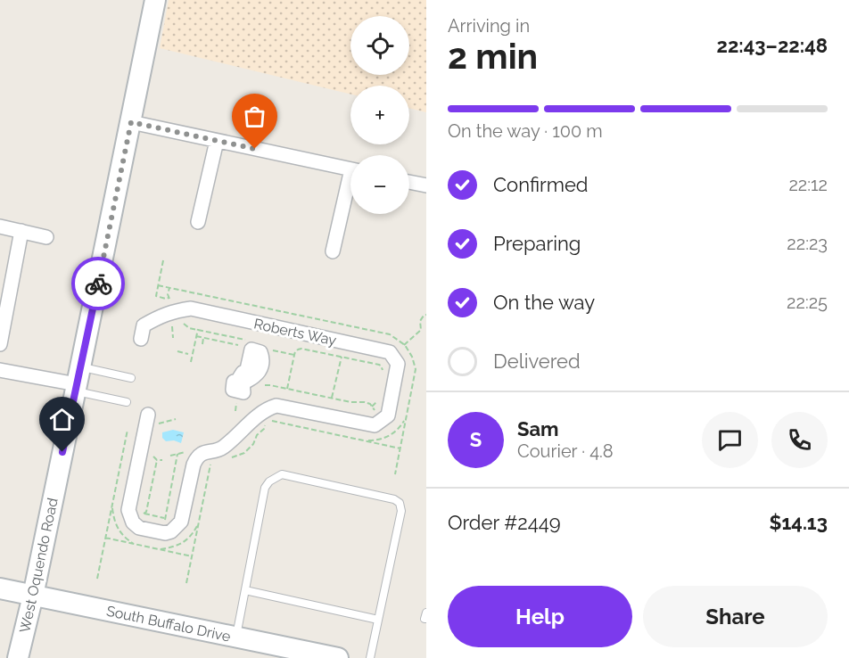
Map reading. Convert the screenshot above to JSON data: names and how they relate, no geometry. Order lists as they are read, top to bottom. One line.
{"streets":{"street":["Roberts Way","West Oquendo Road","South Buffalo Drive"]},"crossings":[["West Oquendo Road","South Buffalo Drive"]],"page":{"heading":["2 min","Arriving in","22:43–22:48"],"panel":["Sam","Courier · 4.8","Order #2449","$14.13"],"map_buttons":["+","−"],"bar":"On the way · 100 m","list":[["Confirmed","22:12"],["Preparing","22:23"],["On the way","22:25"],"Delivered"],"round":"S","buttons":["Help","Share"]}}
